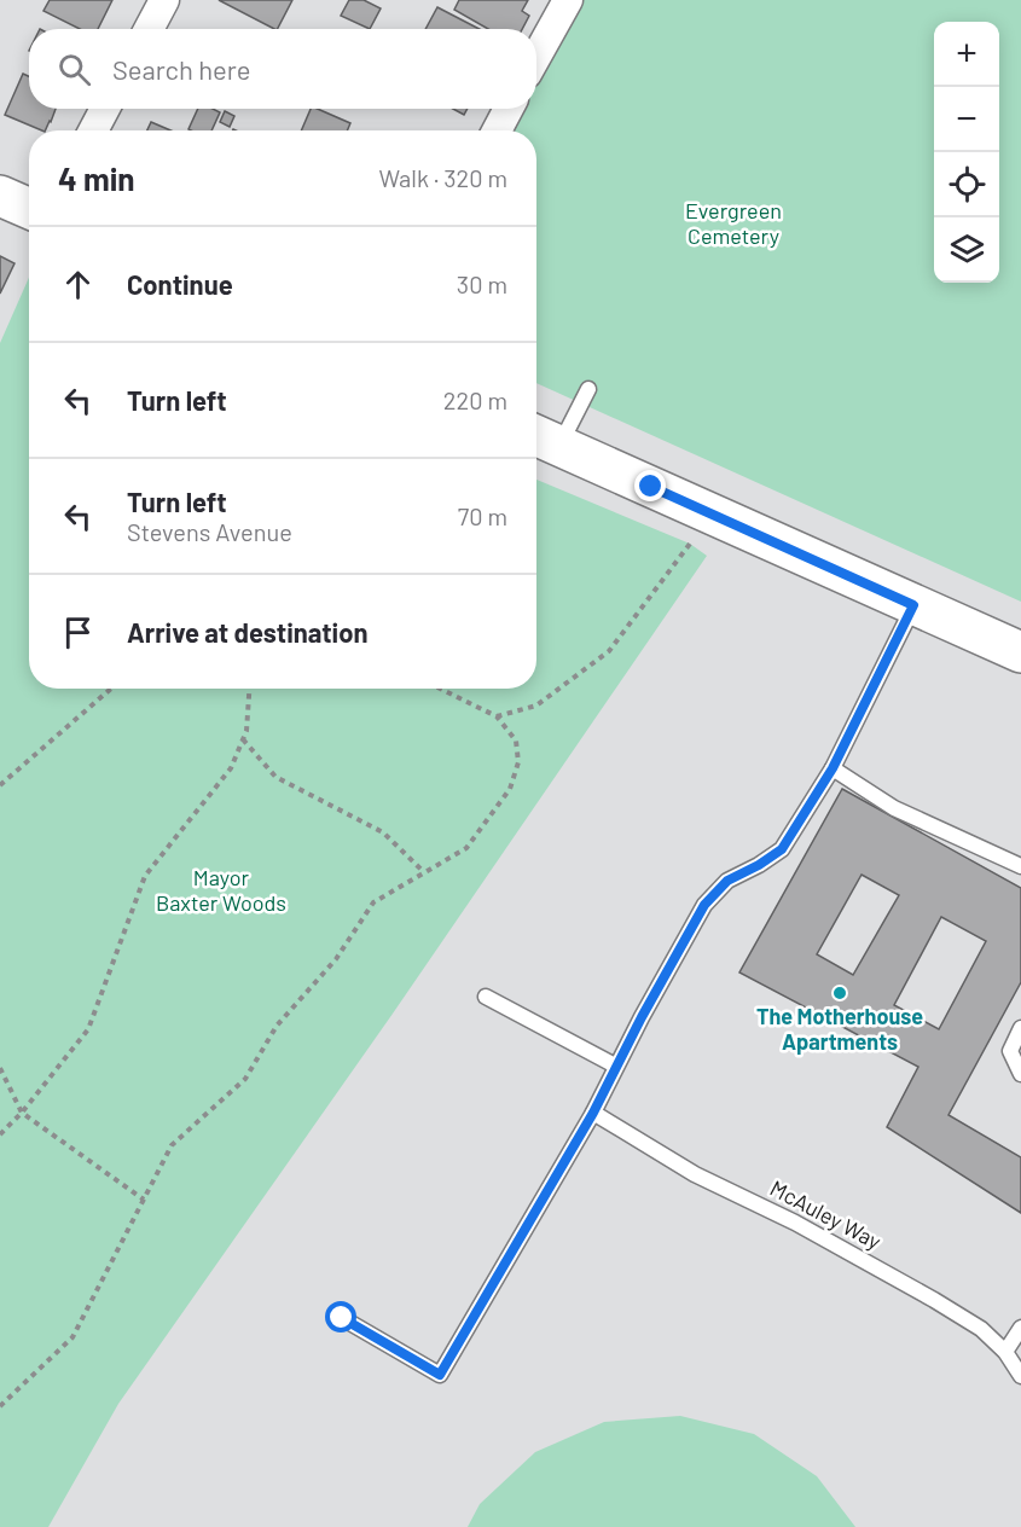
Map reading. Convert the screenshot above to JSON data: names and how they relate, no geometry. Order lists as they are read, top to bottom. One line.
{"streets":{"lane":["McAuley Way"]},"parks":["Evergreen Cemetery","Mayor Baxter Woods"],"places":["The Motherhouse Apartments"],"page":{"map_buttons":["+","−"],"search":"Search here","heading":["4 min","Walk · 320 m"],"list":[["Continue","30 m"],["Turn left","220 m"],["Turn left","Stevens Avenue","70 m"],"Arrive at destination"]}}
